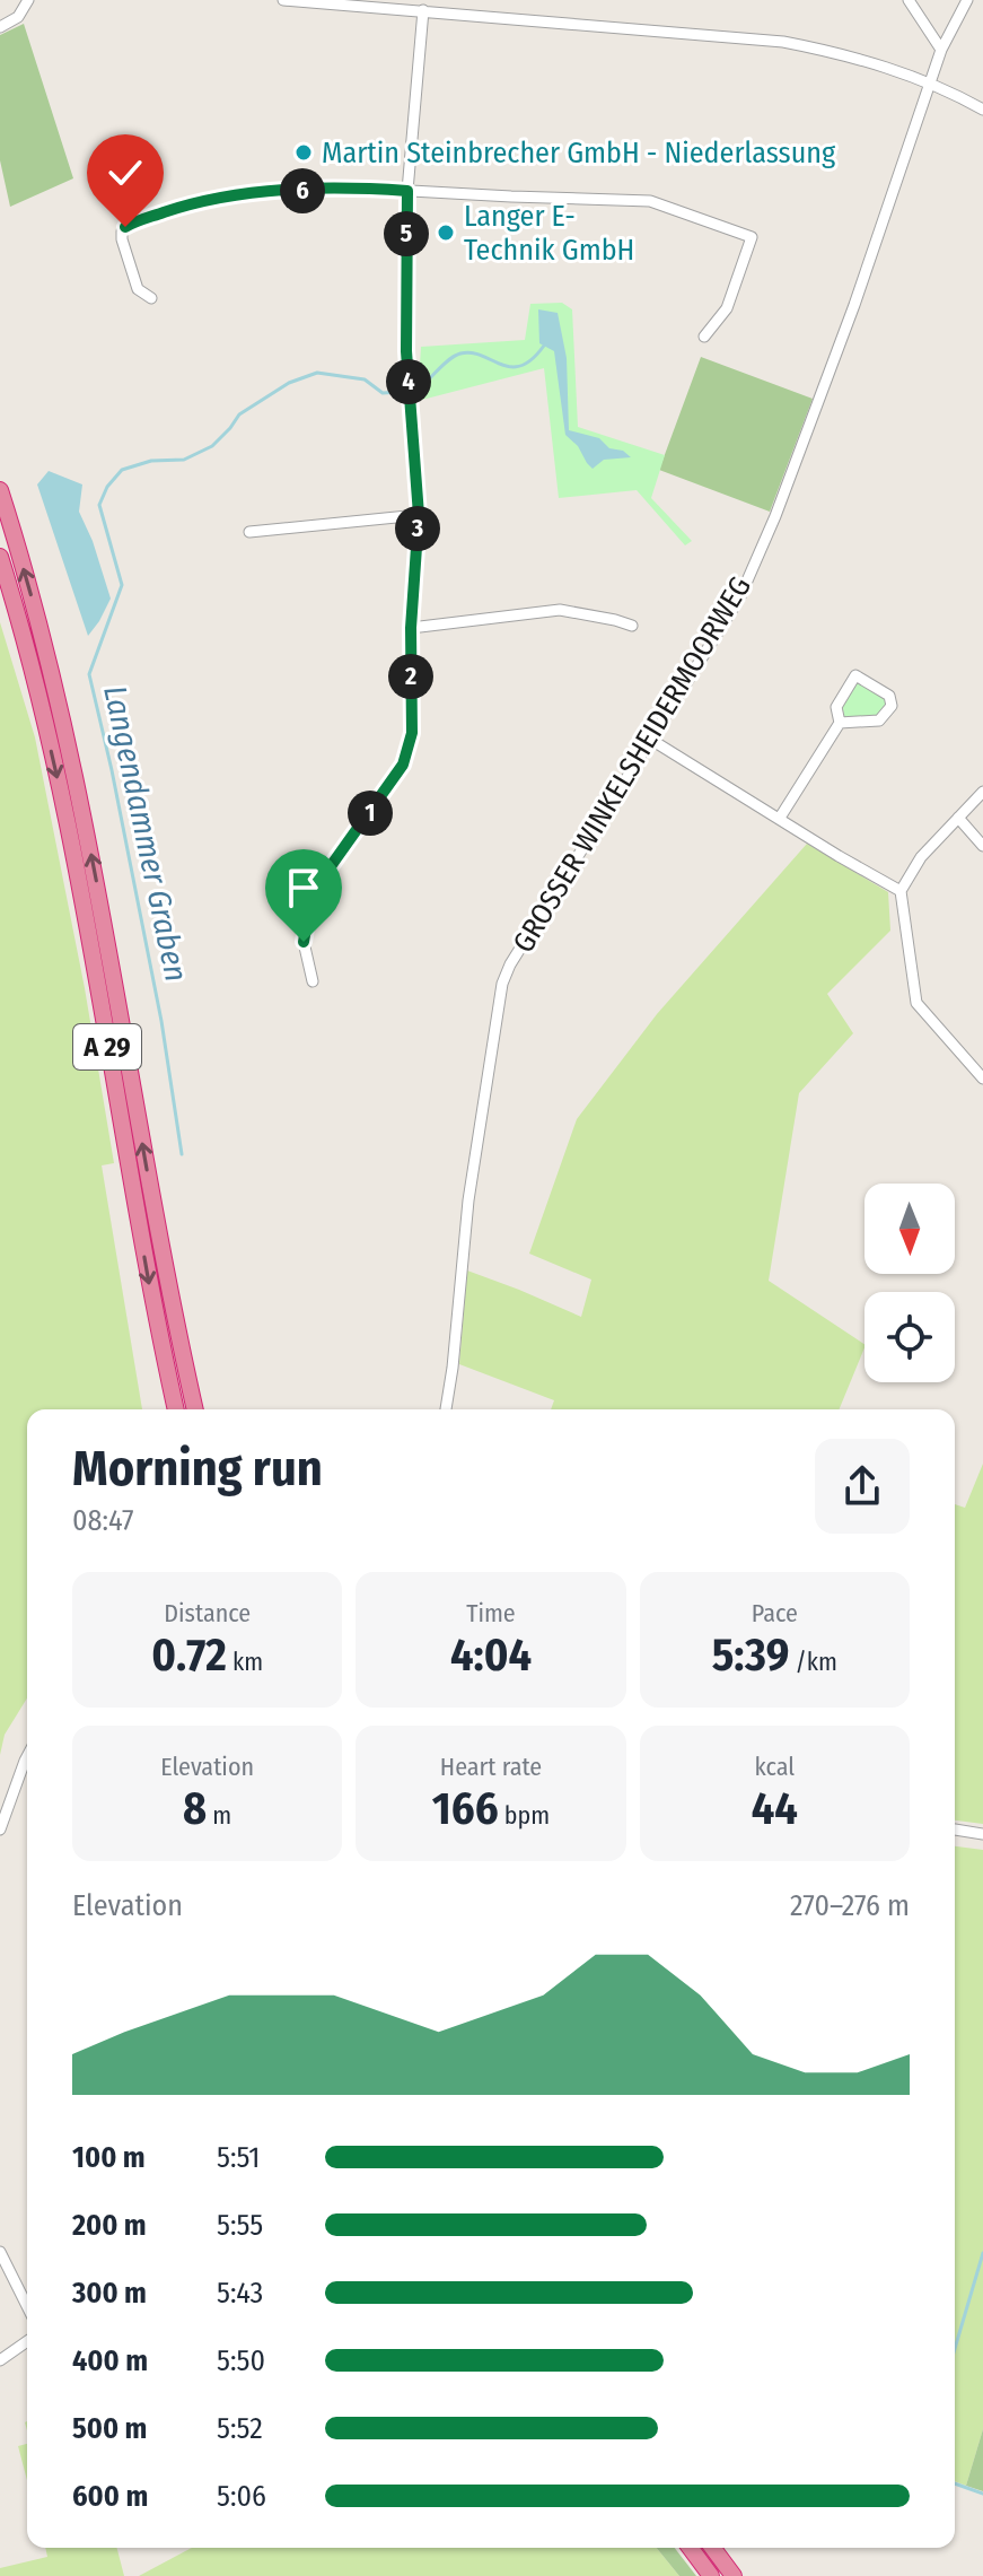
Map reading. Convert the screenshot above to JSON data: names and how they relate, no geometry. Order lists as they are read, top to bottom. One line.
{"streets":{"highway":["A 29"],"street":["GROSSER WINKELSHEIDERMOORWEG"]},"water":["Langendammer Graben"],"places":["Martin Steinbrecher GmbH - Niederlassung","Langer E- Technik GmbH"],"north":"bottom","page":{"pins":["6","5","4","3","2","1"],"heading":["Morning run","08:47"],"stats":[["Distance","0.72 km"],["Time","4:04"],["Pace","5:39 /km"],["Elevation","8 m"],["Heart rate","166 bpm"],["kcal","44"]],"chart":["Elevation","270–276 m"],"list":[{"name":"100 m","note":"5:51"},{"name":"200 m","note":"5:55"},{"name":"300 m","note":"5:43"},{"name":"400 m","note":"5:50"},{"name":"500 m","note":"5:52"},{"name":"600 m","note":"5:06"}]}}
